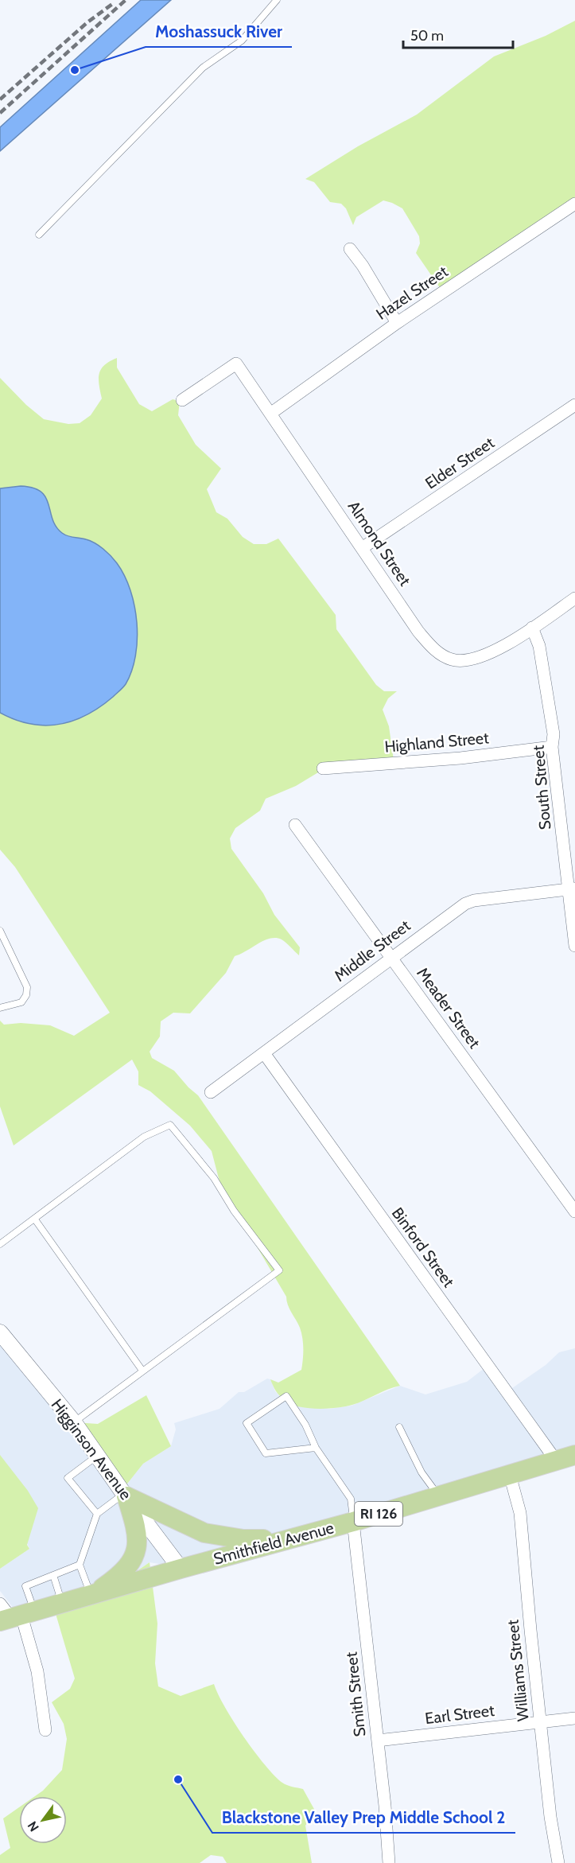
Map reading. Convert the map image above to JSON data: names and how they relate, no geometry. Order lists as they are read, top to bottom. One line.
{"streets":{"main road":["RI 126","Smithfield Avenue"],"street":["Hazel Street","Elder Street","Almond Street","Highland Street","South Street","Middle Street","Meader Street","Binford Street","Higginson Avenue","Williams Street","Smith Street","Earl Street"]},"crossings":[["Hazel Street","Almond Street"],["Elder Street","Almond Street"],["Almond Street","South Street"],["Highland Street","South Street"],["South Street","Middle Street"],["Middle Street","Meader Street"],["Middle Street","Binford Street"],["Binford Street","Smithfield Avenue"],["Higginson Avenue","Smithfield Avenue"],["Smithfield Avenue","Williams Street"],["Smithfield Avenue","Smith Street"],["Williams Street","Earl Street"],["Smith Street","Earl Street"]],"places":["Moshassuck River","Blackstone Valley Prep Middle School 2"],"scale_bar":"50 m","north":"bottom left"}
